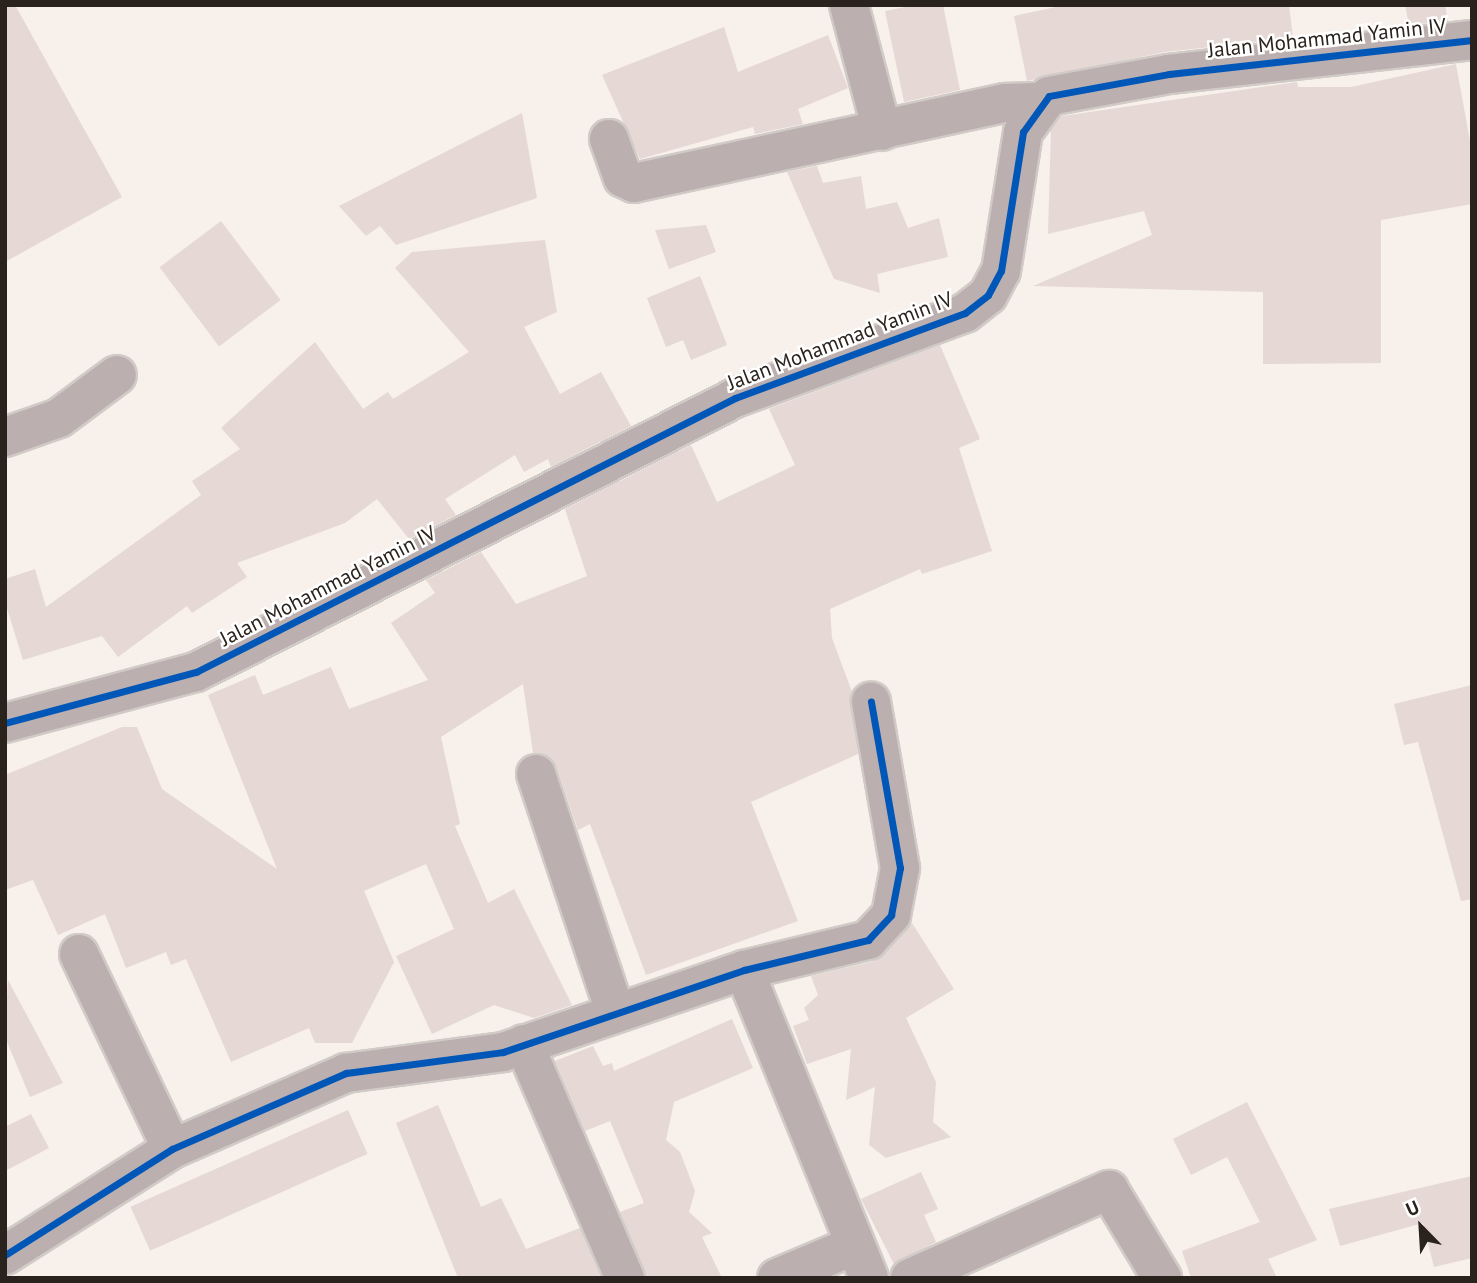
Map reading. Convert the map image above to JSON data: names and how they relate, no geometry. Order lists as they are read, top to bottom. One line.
{"streets":{"street":["Jalan Mohammad Yamin IV"]},"north":"top left"}
